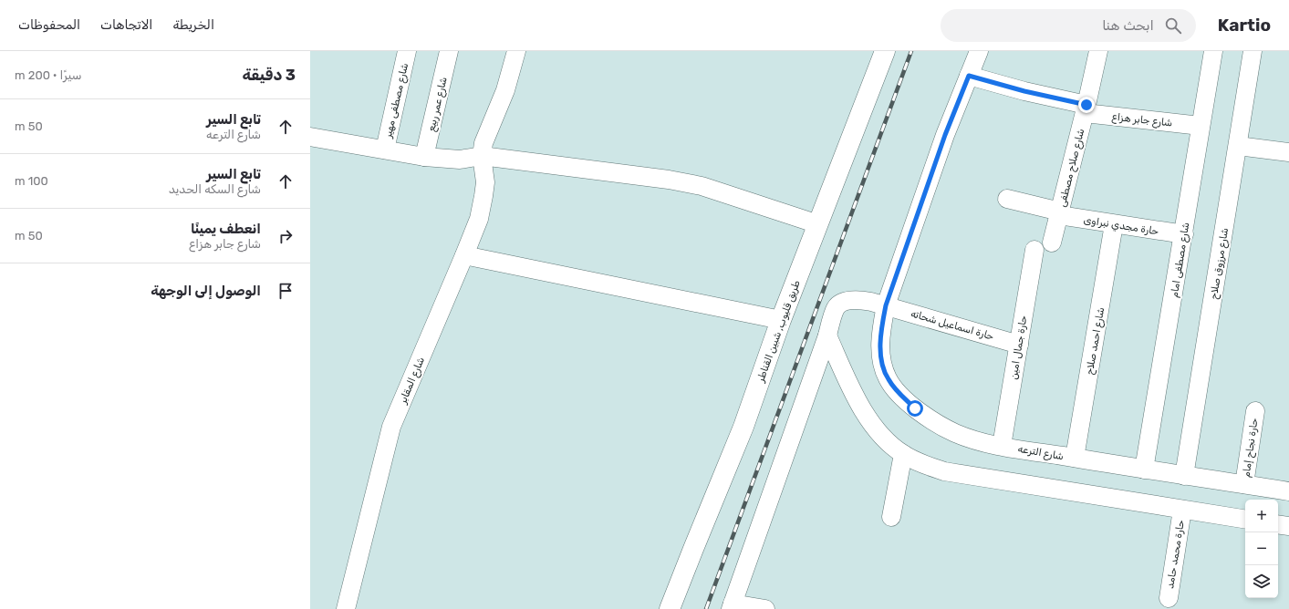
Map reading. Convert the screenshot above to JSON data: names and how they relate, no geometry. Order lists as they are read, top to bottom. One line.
{"streets":{"main road":["طريق قليوب, شبين القناطر"],"street":["شارع مصطفى مهير","شارع عمر ربيع","شارع جابر هزاع","شارع صلاح مصطفى","حارة مجدي نبراوى","شارع مصطفى امام","شارع مرزوق صلاح","حارة اسماعيل شحاته","شارع احمد صلاح","حارة جمال امين","شارع المقابر","حارة نجاح إمام","شارع الترعه","حارة محمد حامد"]},"crossings":[["شارع جابر هزاع","شارع صلاح مصطفى"],["شارع جابر هزاع","شارع مصطفى امام"],["شارع جابر هزاع","شارع الترعه"],["شارع صلاح مصطفى","حارة مجدي نبراوى"],["حارة مجدي نبراوى","شارع مصطفى امام"],["حارة مجدي نبراوى","شارع احمد صلاح"],["شارع مصطفى امام","شارع الترعه"],["شارع مرزوق صلاح","شارع الترعه"],["حارة اسماعيل شحاته","حارة جمال امين"],["حارة اسماعيل شحاته","شارع الترعه"],["شارع احمد صلاح","شارع الترعه"],["حارة جمال امين","شارع الترعه"],["حارة نجاح إمام","شارع الترعه"]],"page":{"header":"Kartio","search":"ابحث هنا","nav":["الخريطة","الاتجاهات","المحفوظات"],"heading":["3 دقيقة","سيرًا · 200 m"],"list":[["تابع السير","شارع الترعه","50 m"],["تابع السير","شارع السكه الحديد","100 m"],["انعطف يمينًا","شارع جابر هزاع","50 m"],"الوصول إلى الوجهة"],"map_buttons":["+","−"]}}
